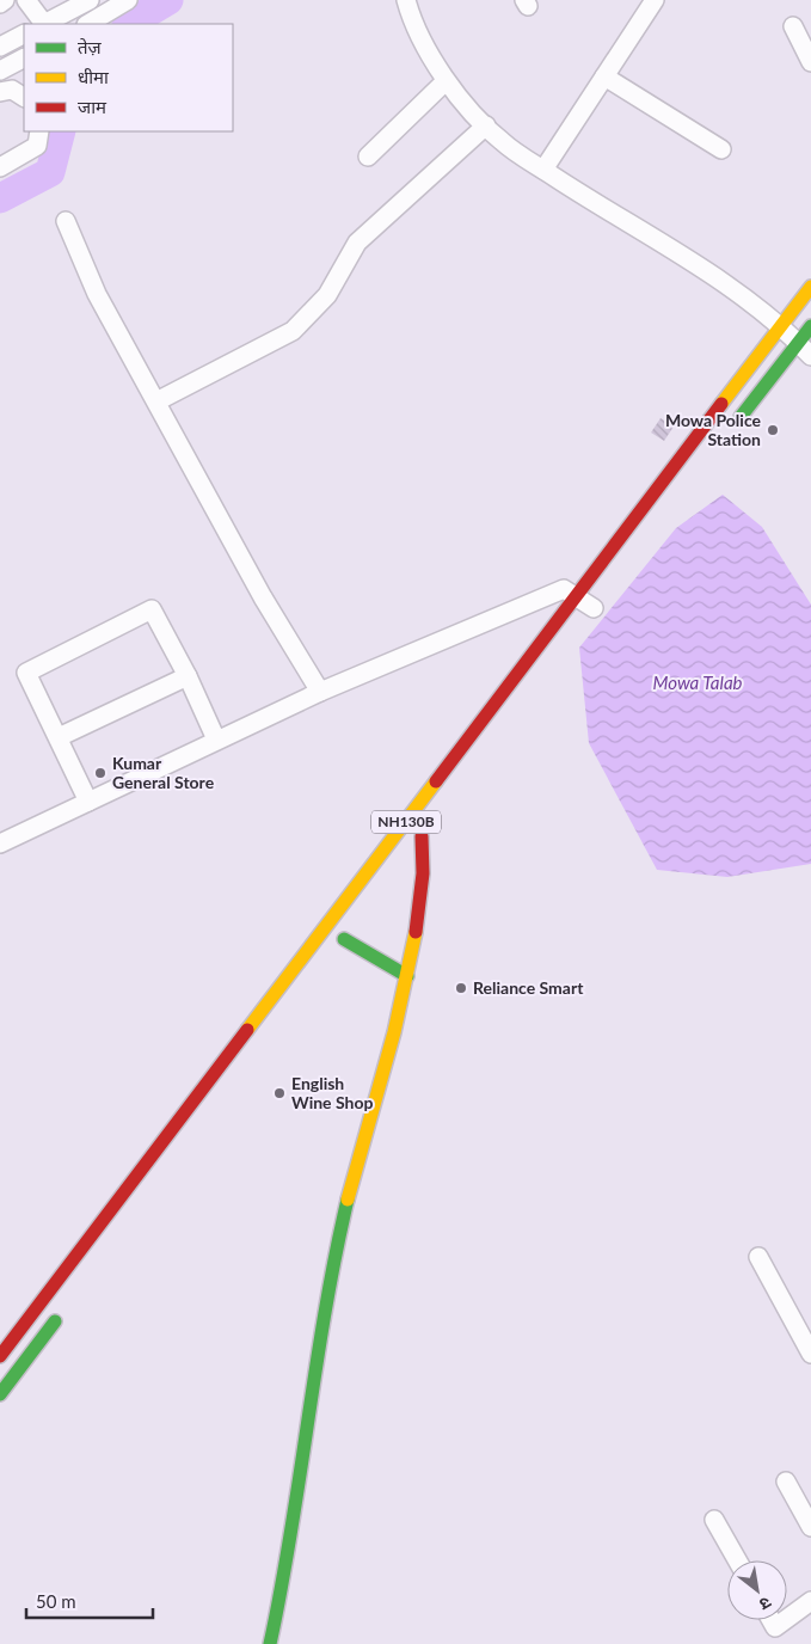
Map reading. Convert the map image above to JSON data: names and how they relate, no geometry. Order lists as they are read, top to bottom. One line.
{"streets":{"main road":["NH130B"]},"water":["Mowa Talab"],"places":["Mowa Police Station","Kumar General Store","Reliance Smart","English Wine Shop"],"legend":["तेज़","धीमा","जाम"],"scale_bar":"50 m","north":"bottom right"}
